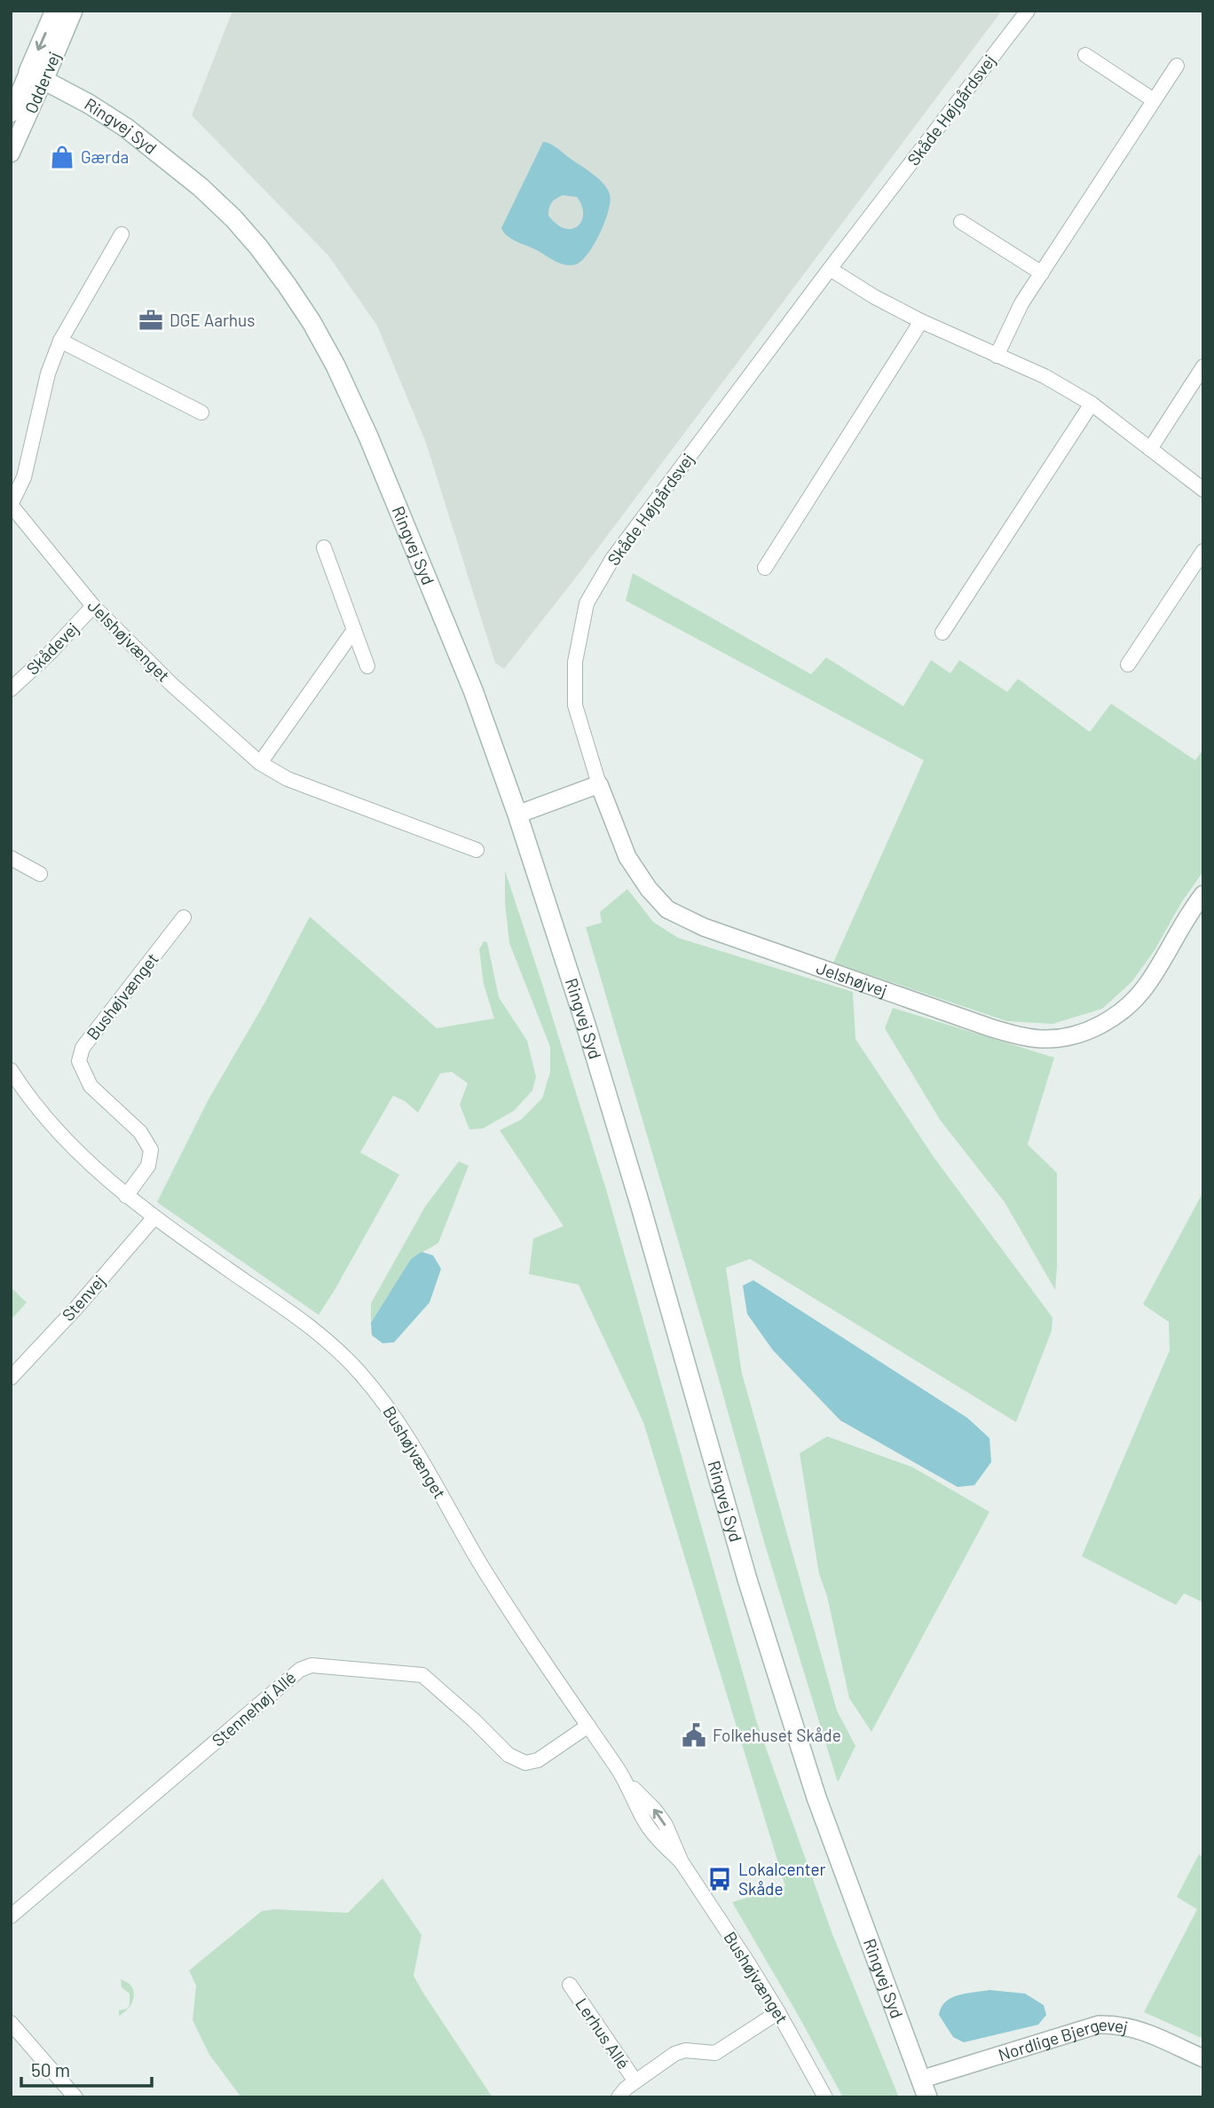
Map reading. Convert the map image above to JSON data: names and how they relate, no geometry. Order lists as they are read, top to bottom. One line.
{"streets":{"main road":["Oddervej","Ringvej Syd"],"street":["Skåde Højgårdsvej","Jelshøjvænget","Skådevej","Jelshøjvej","Bushøjvænget","Stenvej","Stennehøj Allé","Lerhus Allé","Nordlige Bjergevej"]},"crossings":[["Oddervej","Ringvej Syd"],["Skåde Højgårdsvej","Jelshøjvej"],["Ringvej Syd","Nordlige Bjergevej"],["Jelshøjvænget","Skådevej"],["Bushøjvænget","Stenvej"],["Bushøjvænget","Stennehøj Allé"],["Bushøjvænget","Lerhus Allé"]],"places":{"shop":["Gærda"],"office":["DGE Aarhus"],"public building":["Folkehuset Skåde"],"bus stop":["Lokalcenter Skåde"]},"scale_bar":"50 m"}
